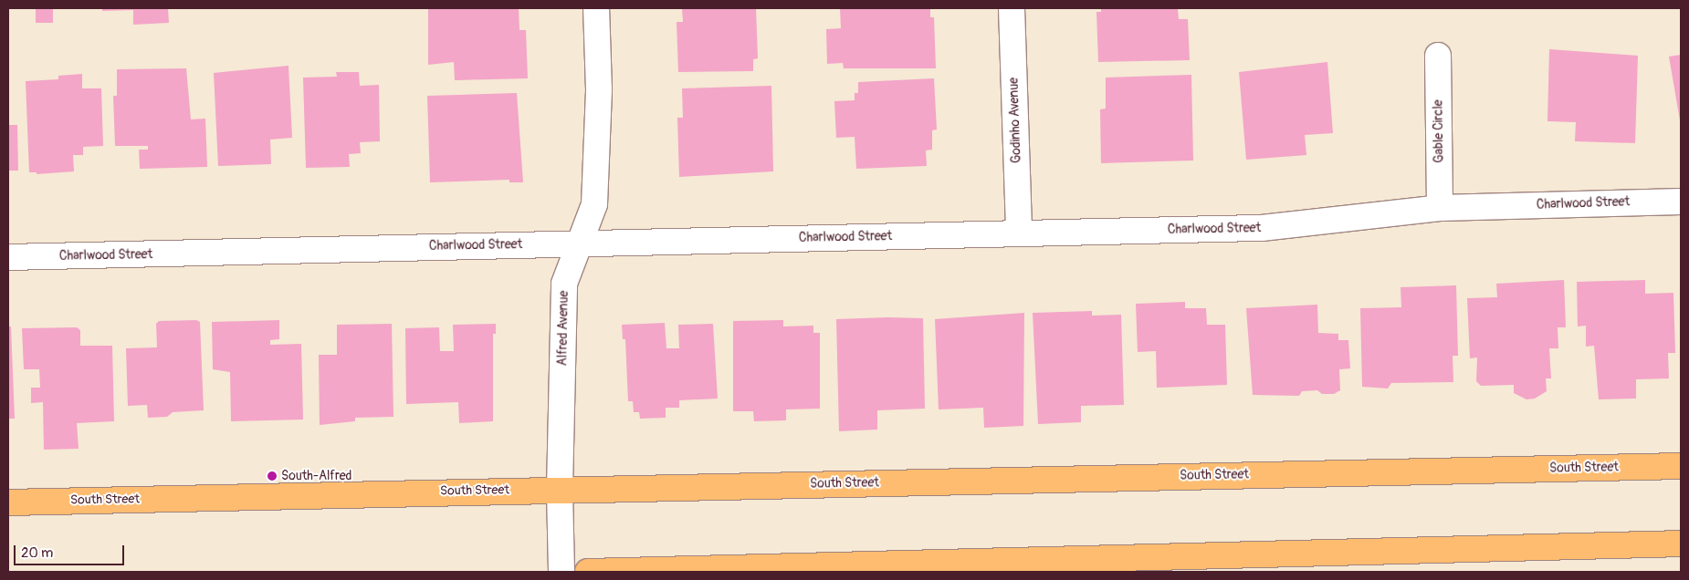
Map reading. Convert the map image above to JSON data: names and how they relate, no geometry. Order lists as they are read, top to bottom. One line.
{"streets":{"main road":["South Street"],"street":["Godinho Avenue","Gable Circle","Charlwood Street","Alfred Avenue"]},"crossings":[["Godinho Avenue","Charlwood Street"],["Gable Circle","Charlwood Street"],["Charlwood Street","Alfred Avenue"],["Alfred Avenue","South Street"]],"places":["South-Alfred"],"scale_bar":"20 m"}
